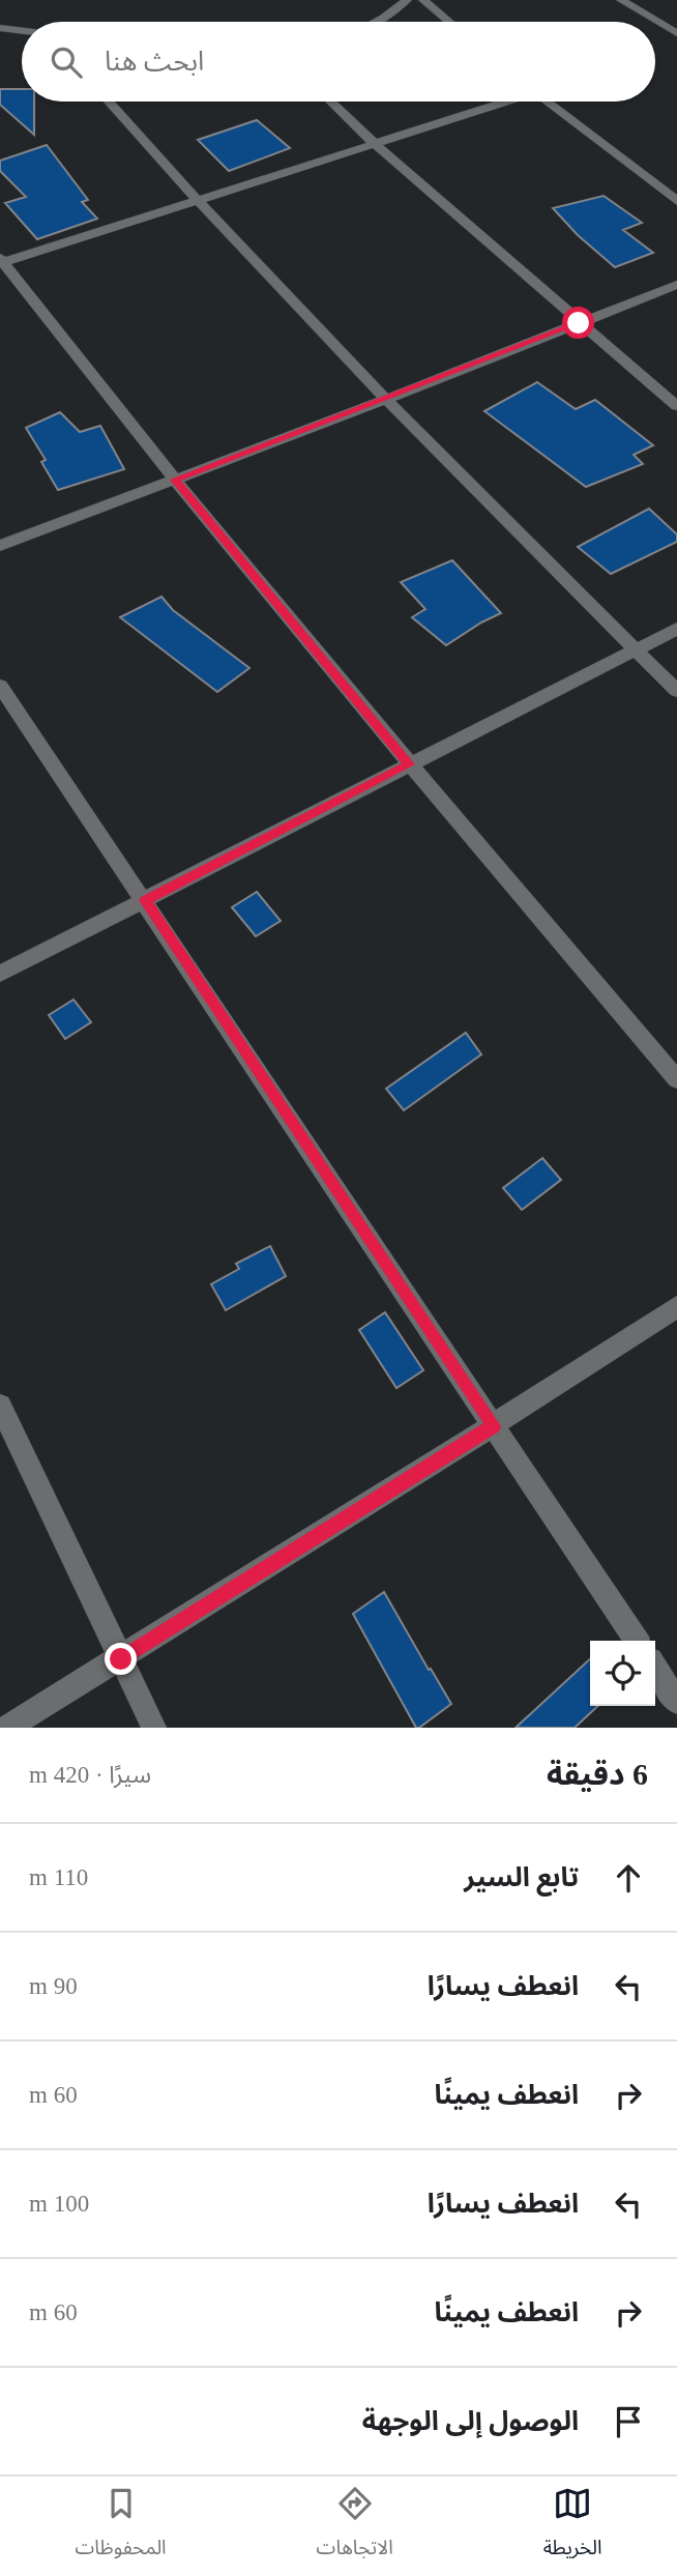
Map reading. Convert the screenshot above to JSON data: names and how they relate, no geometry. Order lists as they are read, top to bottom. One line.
{"page":{"search":"ابحث هنا","heading":["6 دقيقة","سيرًا · 420 m"],"list":[["تابع السير","110 m"],["انعطف يسارًا","90 m"],["انعطف يمينًا","60 m"],["انعطف يسارًا","100 m"],["انعطف يمينًا","60 m"],"الوصول إلى الوجهة"],"nav":["الخريطة","الاتجاهات","المحفوظات"]}}
